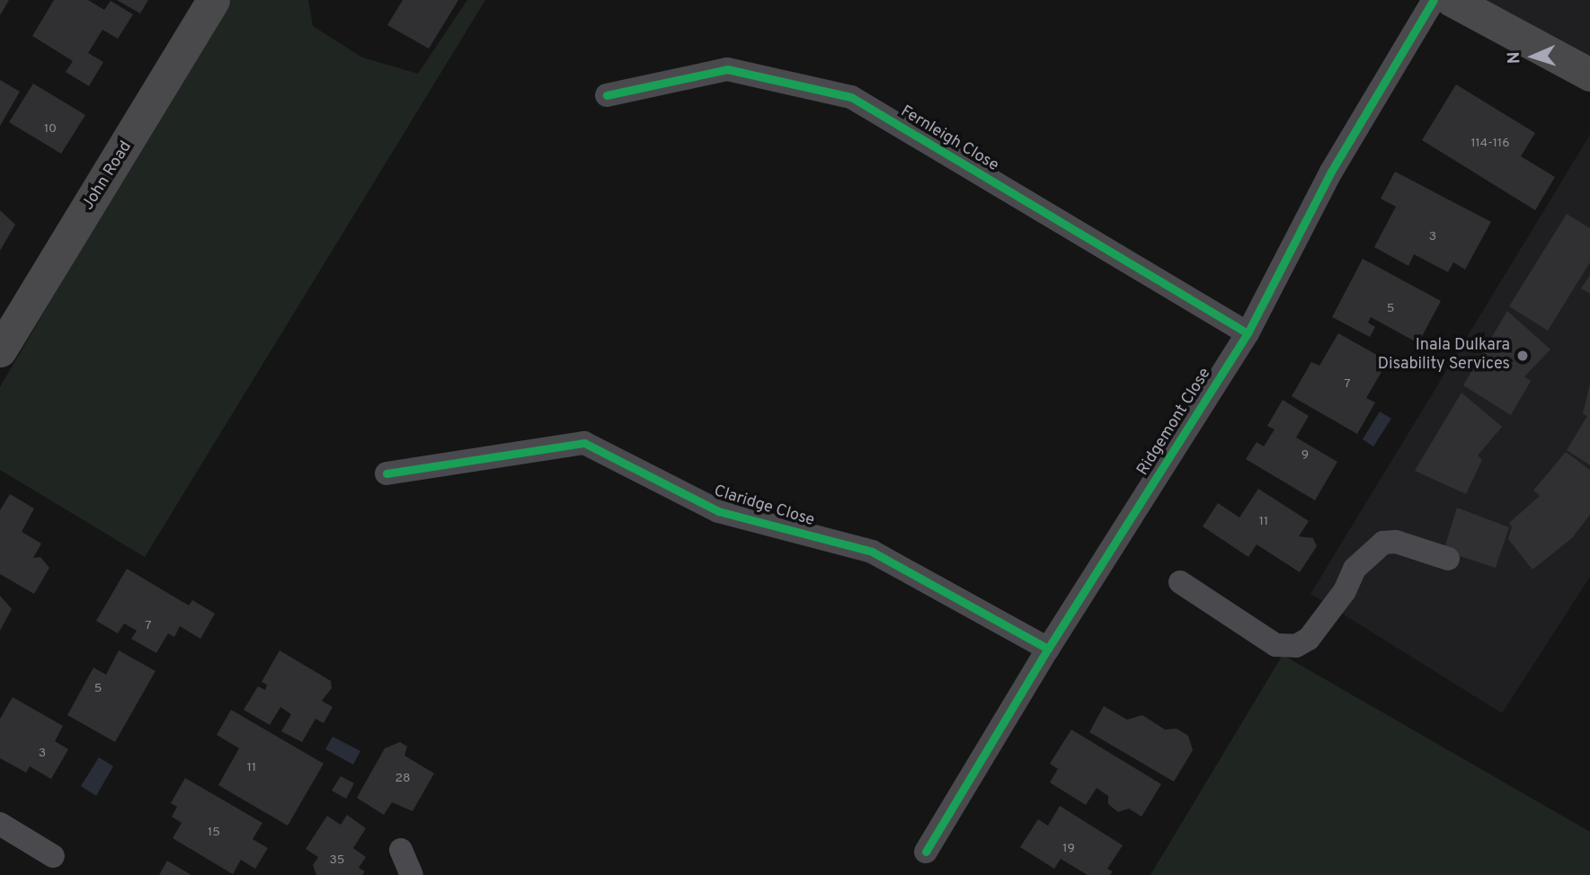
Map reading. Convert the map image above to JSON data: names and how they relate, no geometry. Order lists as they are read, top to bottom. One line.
{"streets":{"street":["Fernleigh Close","John Road","Ridgemont Close","Claridge Close"]},"crossings":[["Fernleigh Close","Ridgemont Close"],["Ridgemont Close","Claridge Close"]],"places":["Inala Dulkara Disability Services"],"house_numbers":["10","114-116","3","5","7","9","11","7","5","3","11","28","15","19","35"],"north":"left"}
